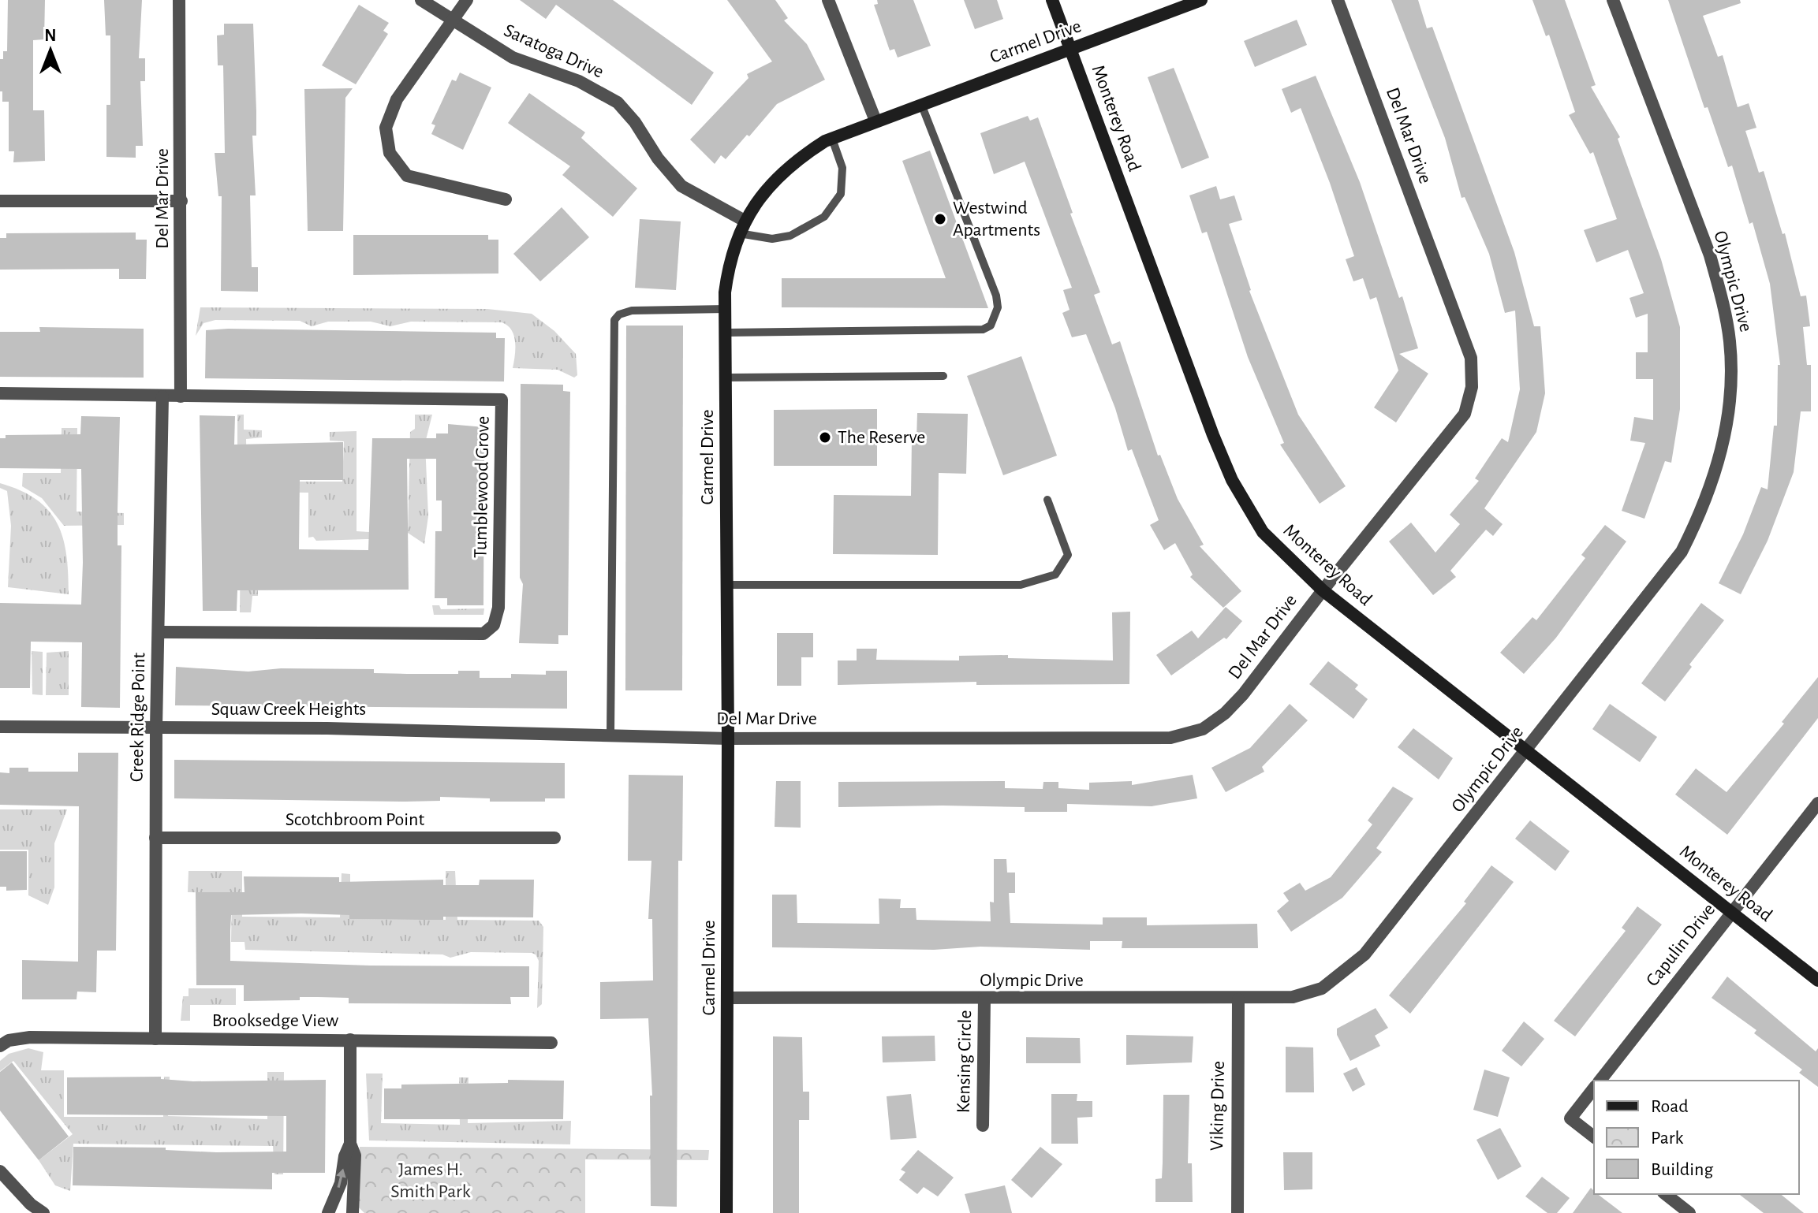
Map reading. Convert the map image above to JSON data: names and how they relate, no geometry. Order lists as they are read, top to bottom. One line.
{"streets":{"street":["Carmel Drive","Saratoga Drive","Monterey Road","Del Mar Drive","Olympic Drive","Tumblewood Grove","Squaw Creek Heights","Creek Ridge Point","Scotchbroom Point","Capulin Drive","Brooksedge View","Kensing Circle","Viking Drive"]},"crossings":[["Carmel Drive","Saratoga Drive"],["Carmel Drive","Monterey Road"],["Carmel Drive","Del Mar Drive"],["Carmel Drive","Olympic Drive"],["Monterey Road","Del Mar Drive"],["Monterey Road","Olympic Drive"],["Monterey Road","Capulin Drive"],["Del Mar Drive","Tumblewood Grove"],["Del Mar Drive","Squaw Creek Heights"],["Olympic Drive","Kensing Circle"],["Olympic Drive","Viking Drive"],["Tumblewood Grove","Creek Ridge Point"],["Squaw Creek Heights","Creek Ridge Point"],["Creek Ridge Point","Scotchbroom Point"],["Creek Ridge Point","Brooksedge View"]],"parks":["James H. Smith Park"],"places":["Westwind Apartments","The Reserve"],"legend":["Road","Park","Building"],"north":"top"}
